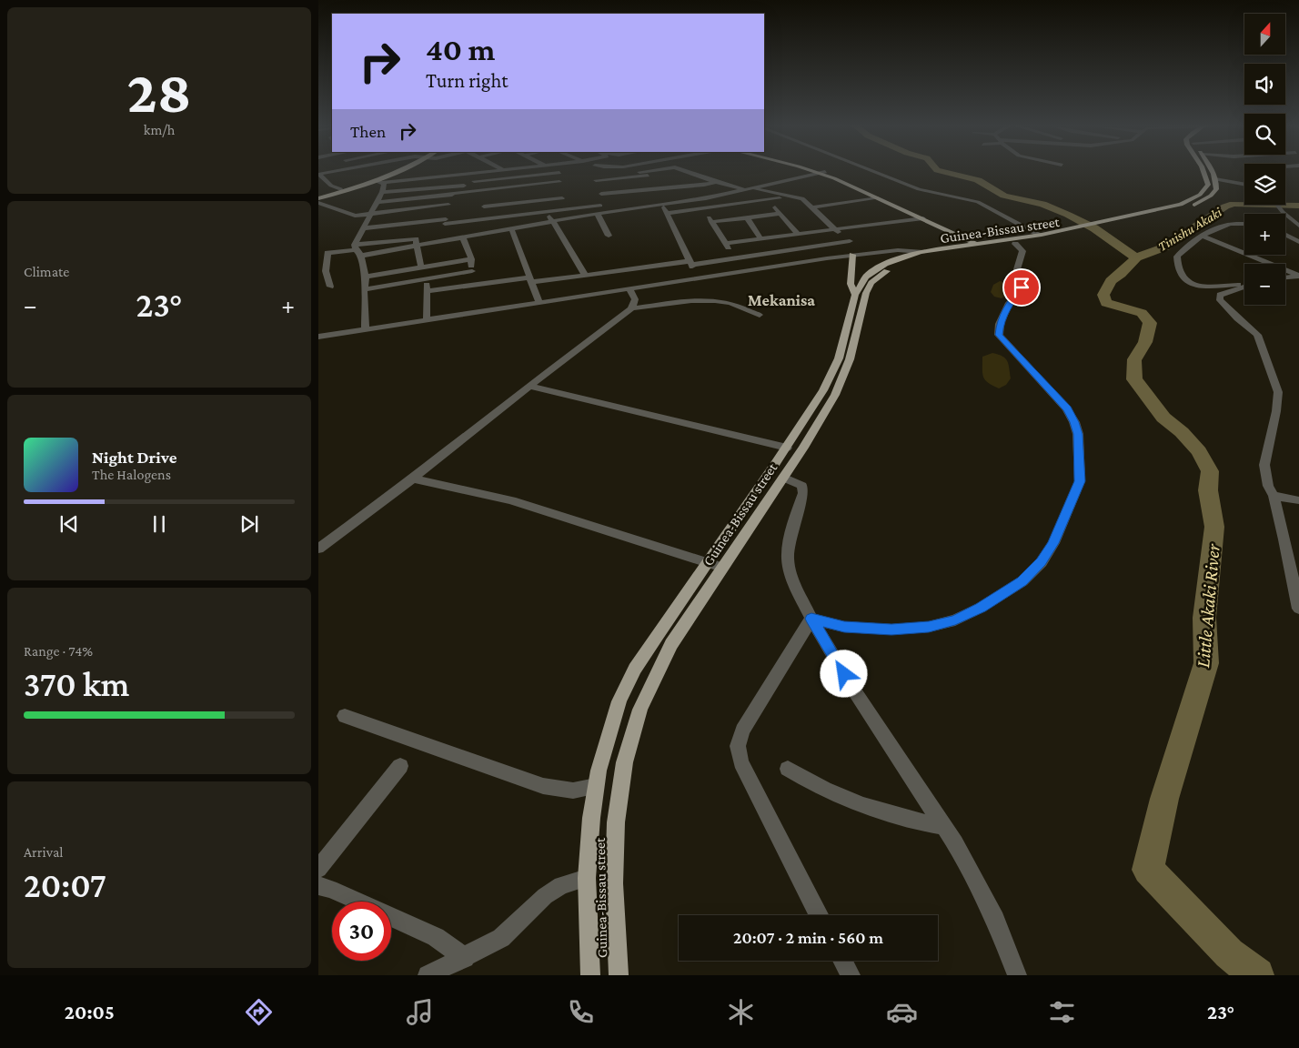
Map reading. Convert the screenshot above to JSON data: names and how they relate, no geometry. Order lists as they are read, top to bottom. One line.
{"streets":{"main road":["Guinea-Bissau street"]},"districts":["Mekanisa"],"water":["Tinishu Akaki","Little Akaki River"],"north":"top","page":{"tile":[["28","km/h"],"Climate",["Range · 74%","370 km"],["Arrival","20:07"]],"map_buttons":["+","−"],"turn":["40 m","Turn right"],"then":"Then","heat":["−","23°","+"],"song":["Night Drive","The Halogens"],"limit":"30","trip":"20:07 · 2 min · 560 m","tabs":["20:05","23°"]}}
